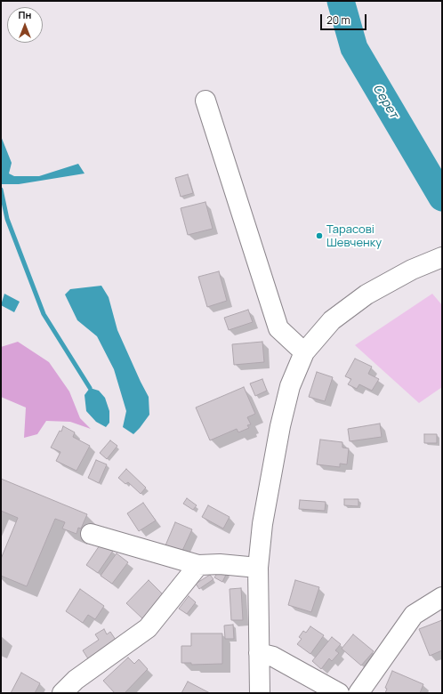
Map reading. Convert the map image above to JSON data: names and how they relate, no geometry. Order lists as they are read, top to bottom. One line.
{"water":["Серет"],"places":["Тарасові Шевченку"],"scale_bar":"20 m","north":"top"}
